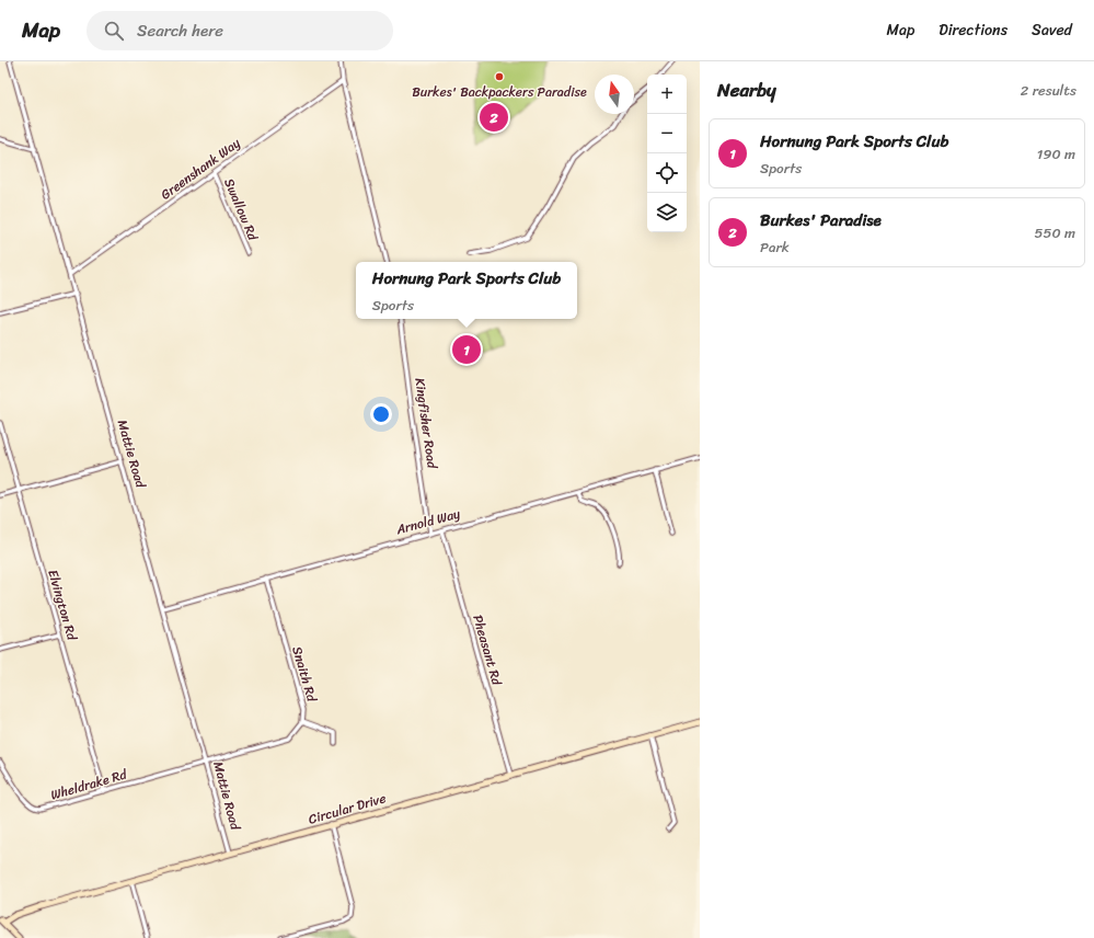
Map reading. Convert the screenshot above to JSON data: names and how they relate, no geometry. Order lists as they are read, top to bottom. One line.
{"streets":{"street":["Greenshank Way","Swallow Rd","Kingfisher Road","Mattie Road","Arnold Way","Elvington Rd","Pheasant Rd","Snaith Rd","Wheldrake Rd","Circular Drive"]},"crossings":[["Greenshank Way","Swallow Rd"],["Greenshank Way","Mattie Road"],["Kingfisher Road","Arnold Way"],["Mattie Road","Arnold Way"],["Mattie Road","Snaith Rd"],["Mattie Road","Wheldrake Rd"],["Mattie Road","Circular Drive"],["Arnold Way","Pheasant Rd"],["Arnold Way","Snaith Rd"],["Elvington Rd","Wheldrake Rd"],["Pheasant Rd","Circular Drive"],["Snaith Rd","Wheldrake Rd"]],"places":["Burkes' Backpackers Paradise"],"north":"top","page":{"header":"Map","search":"Search here","nav":["Map","Directions","Saved"],"heading":["Nearby","2 results"],"map_buttons":["+","−"],"pins":["2","1"],"list":[{"mark":"1","name":"Hornung Park Sports Club","note":"Sports","value":"190 m"},{"mark":"2","name":"Burkes' Paradise","note":"Park","value":"550 m"}],"popup":["Hornung Park Sports Club","Sports"]}}
